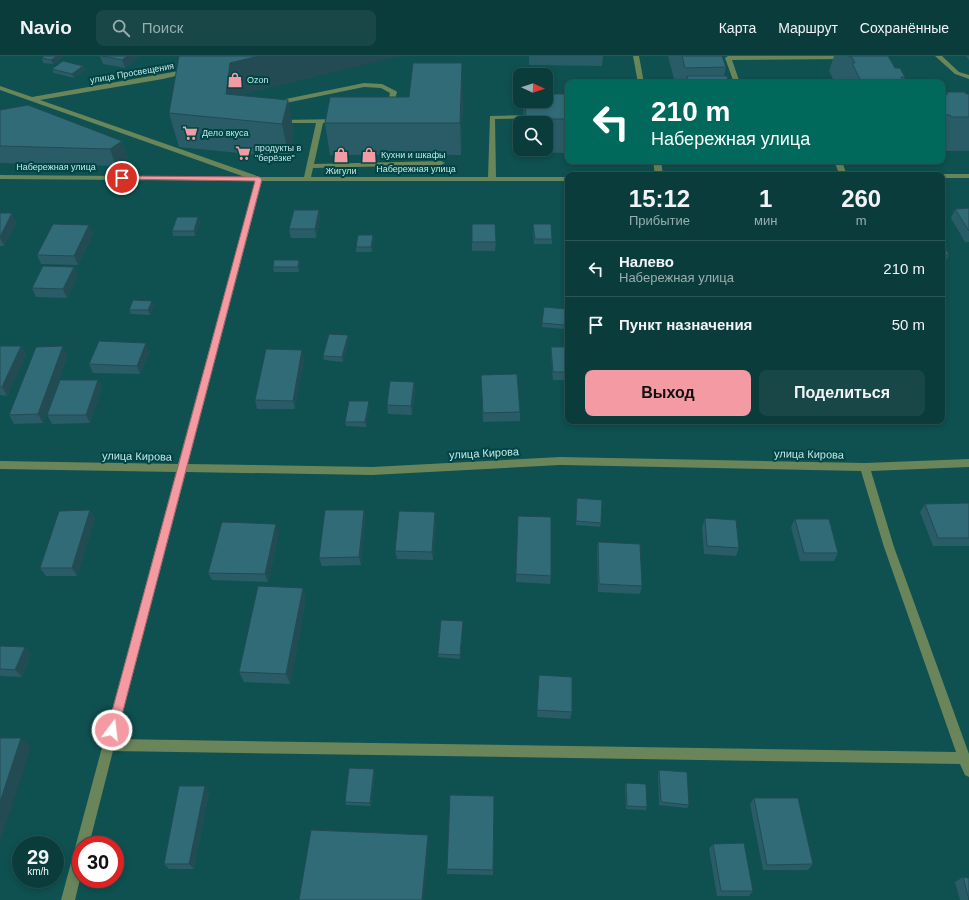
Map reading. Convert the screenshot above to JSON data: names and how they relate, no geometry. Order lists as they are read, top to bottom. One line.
{"streets":{"street":["улица Просвещения","Набережная улица","улица Кирова"]},"places":{"shop":["Ozon","Жигули","Кухни и шкафы"],"supermarket":["Дело вкуса","продукты в \"берёзке\""]},"north":"right","page":{"header":"Navio","search":"Поиск","nav":["Карта","Маршрут","Сохранённые"],"turn":["210 m","Набережная улица"],"eta":["15:12","Прибытие","1","мин","260","m"],"list":[{"name":"Налево","note":"Набережная улица","value":"210 m"},{"name":"Пункт назначения","value":"50 m"}],"buttons":["Выход","Поделиться"],"speed":"29 km/h","limit":"30"}}
